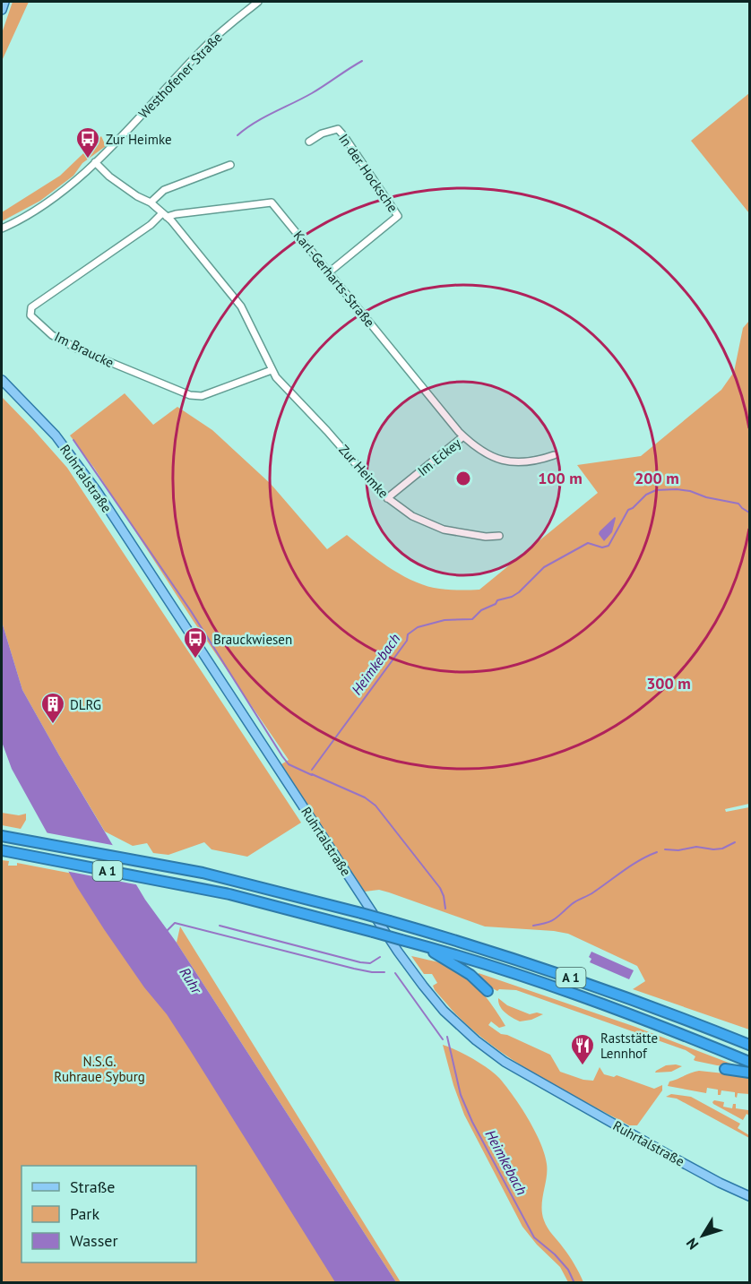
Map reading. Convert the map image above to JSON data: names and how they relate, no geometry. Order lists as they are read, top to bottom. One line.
{"streets":{"highway":["A 1"],"main road":["Ruhrtalstraße"],"street":["Westhofener Straße","In der Hocksche","Karl-Gerharts-Straße","Im Braucke","Im Eckey","Zur Heimke"]},"crossings":[["Westhofener Straße","Zur Heimke"],["In der Hocksche","Karl-Gerharts-Straße"],["Karl-Gerharts-Straße","Im Braucke"],["Karl-Gerharts-Straße","Im Eckey"],["Karl-Gerharts-Straße","Zur Heimke"],["Im Braucke","Zur Heimke"],["Im Eckey","Zur Heimke"]],"water":["Heimkebach","Ruhr"],"parks":["N.S.G. Ruhraue Syburg"],"places":{"bus stop":["Zur Heimke","Brauckwiesen"],"building":["DLRG"],"restaurant":["Raststätte Lennhof"]},"legend":["Straße","Park","Wasser"],"north":"bottom left","rings":["100 m","200 m","300 m"]}
